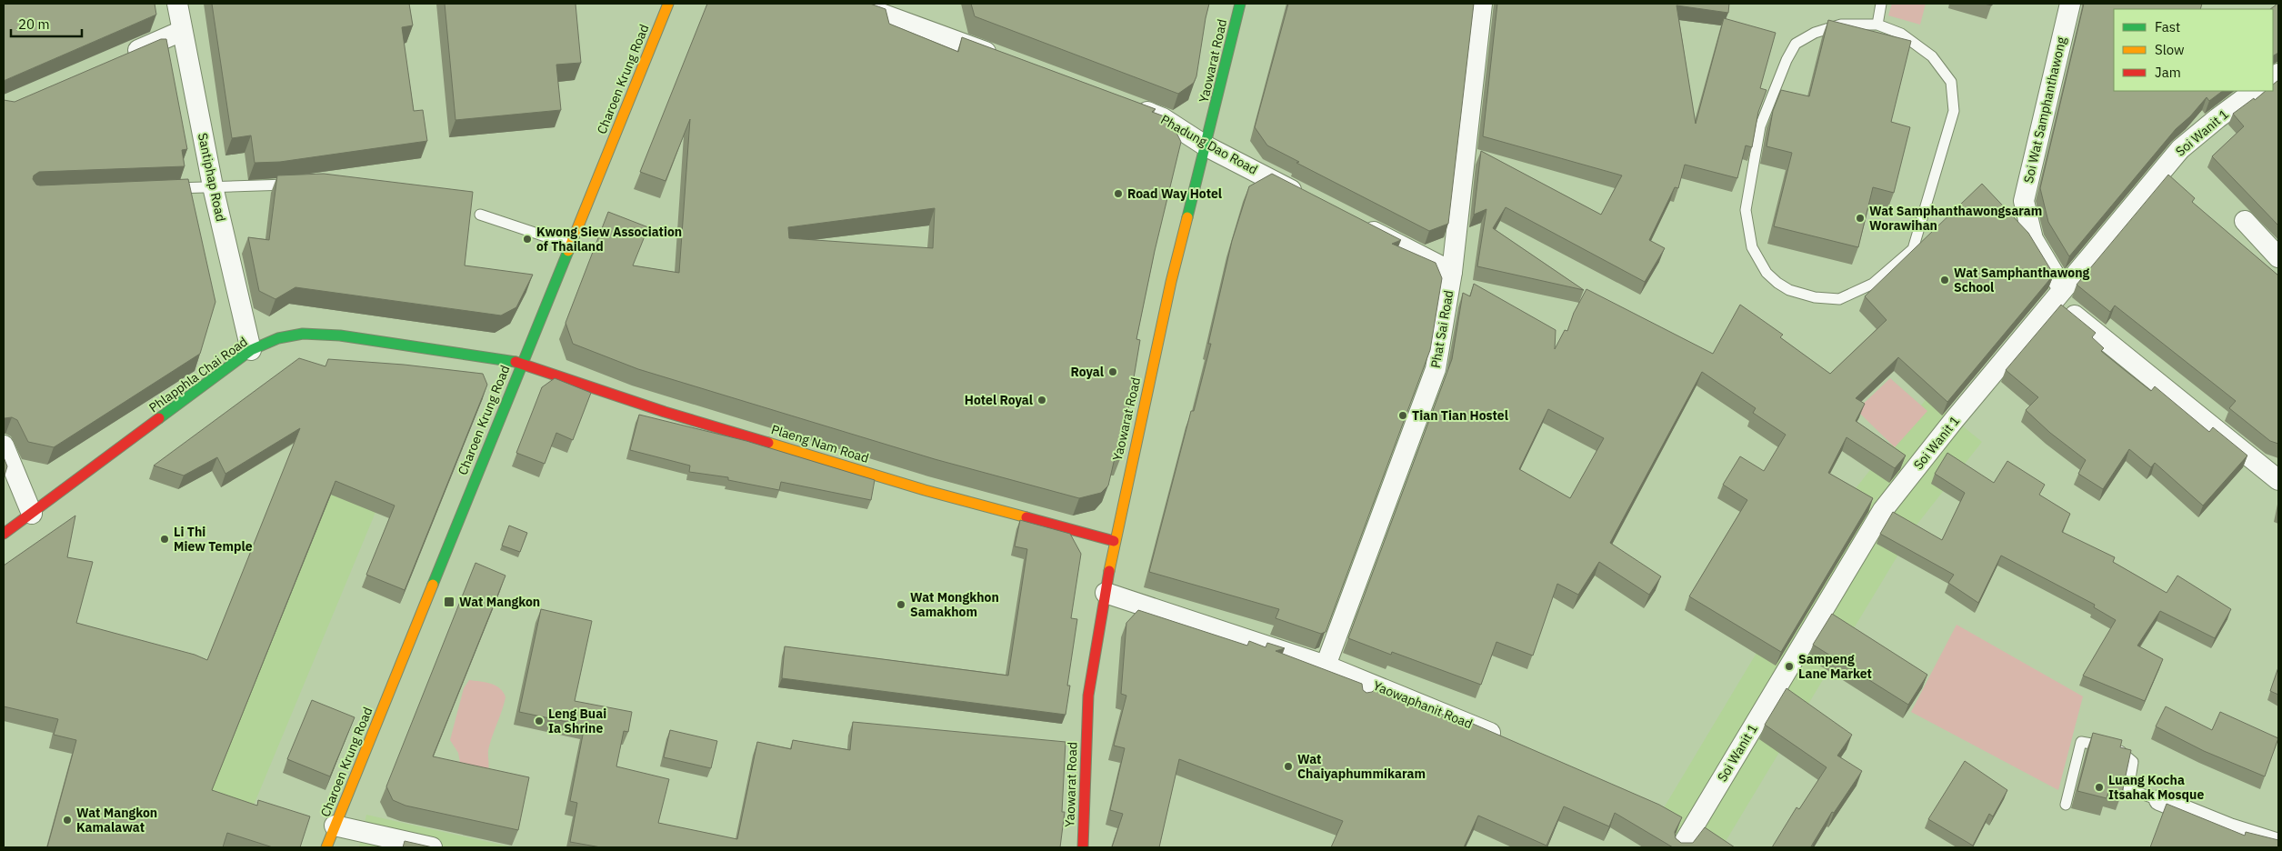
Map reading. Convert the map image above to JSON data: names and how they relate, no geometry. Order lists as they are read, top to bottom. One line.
{"streets":{"main road":["Yaowarat Road","Charoen Krung Road","Phlapphla Chai Road","Plaeng Nam Road"],"street":["Soi Wat Samphanthawong","Soi Wanit 1","Phadung Dao Road","Santiphap Road","Phat Sai Road","Yaowaphanit Road"]},"crossings":[["Yaowarat Road","Phadung Dao Road"],["Yaowarat Road","Plaeng Nam Road"],["Yaowarat Road","Yaowaphanit Road"],["Charoen Krung Road","Phlapphla Chai Road"],["Charoen Krung Road","Plaeng Nam Road"],["Soi Wat Samphanthawong","Soi Wanit 1"],["Santiphap Road","Phlapphla Chai Road"],["Phat Sai Road","Yaowaphanit Road"],["Phlapphla Chai Road","Plaeng Nam Road"]],"places":{"other":["Road Way Hotel","Wat Samphanthawongsaram Worawihan","Kwong Siew Association of Thailand","Wat Samphanthawong School","Royal","Hotel Royal","Tian Tian Hostel","Li Thi Miew Temple","Wat Mongkhon Samakhom","Sampeng Lane Market","Leng Buai Ia Shrine","Wat Chaiyaphummikaram","Luang Kocha Itsahak Mosque","Wat Mangkon Kamalawat"],"transit":["Wat Mangkon"]},"legend":["Fast","Slow","Jam"],"scale_bar":"20 m"}
